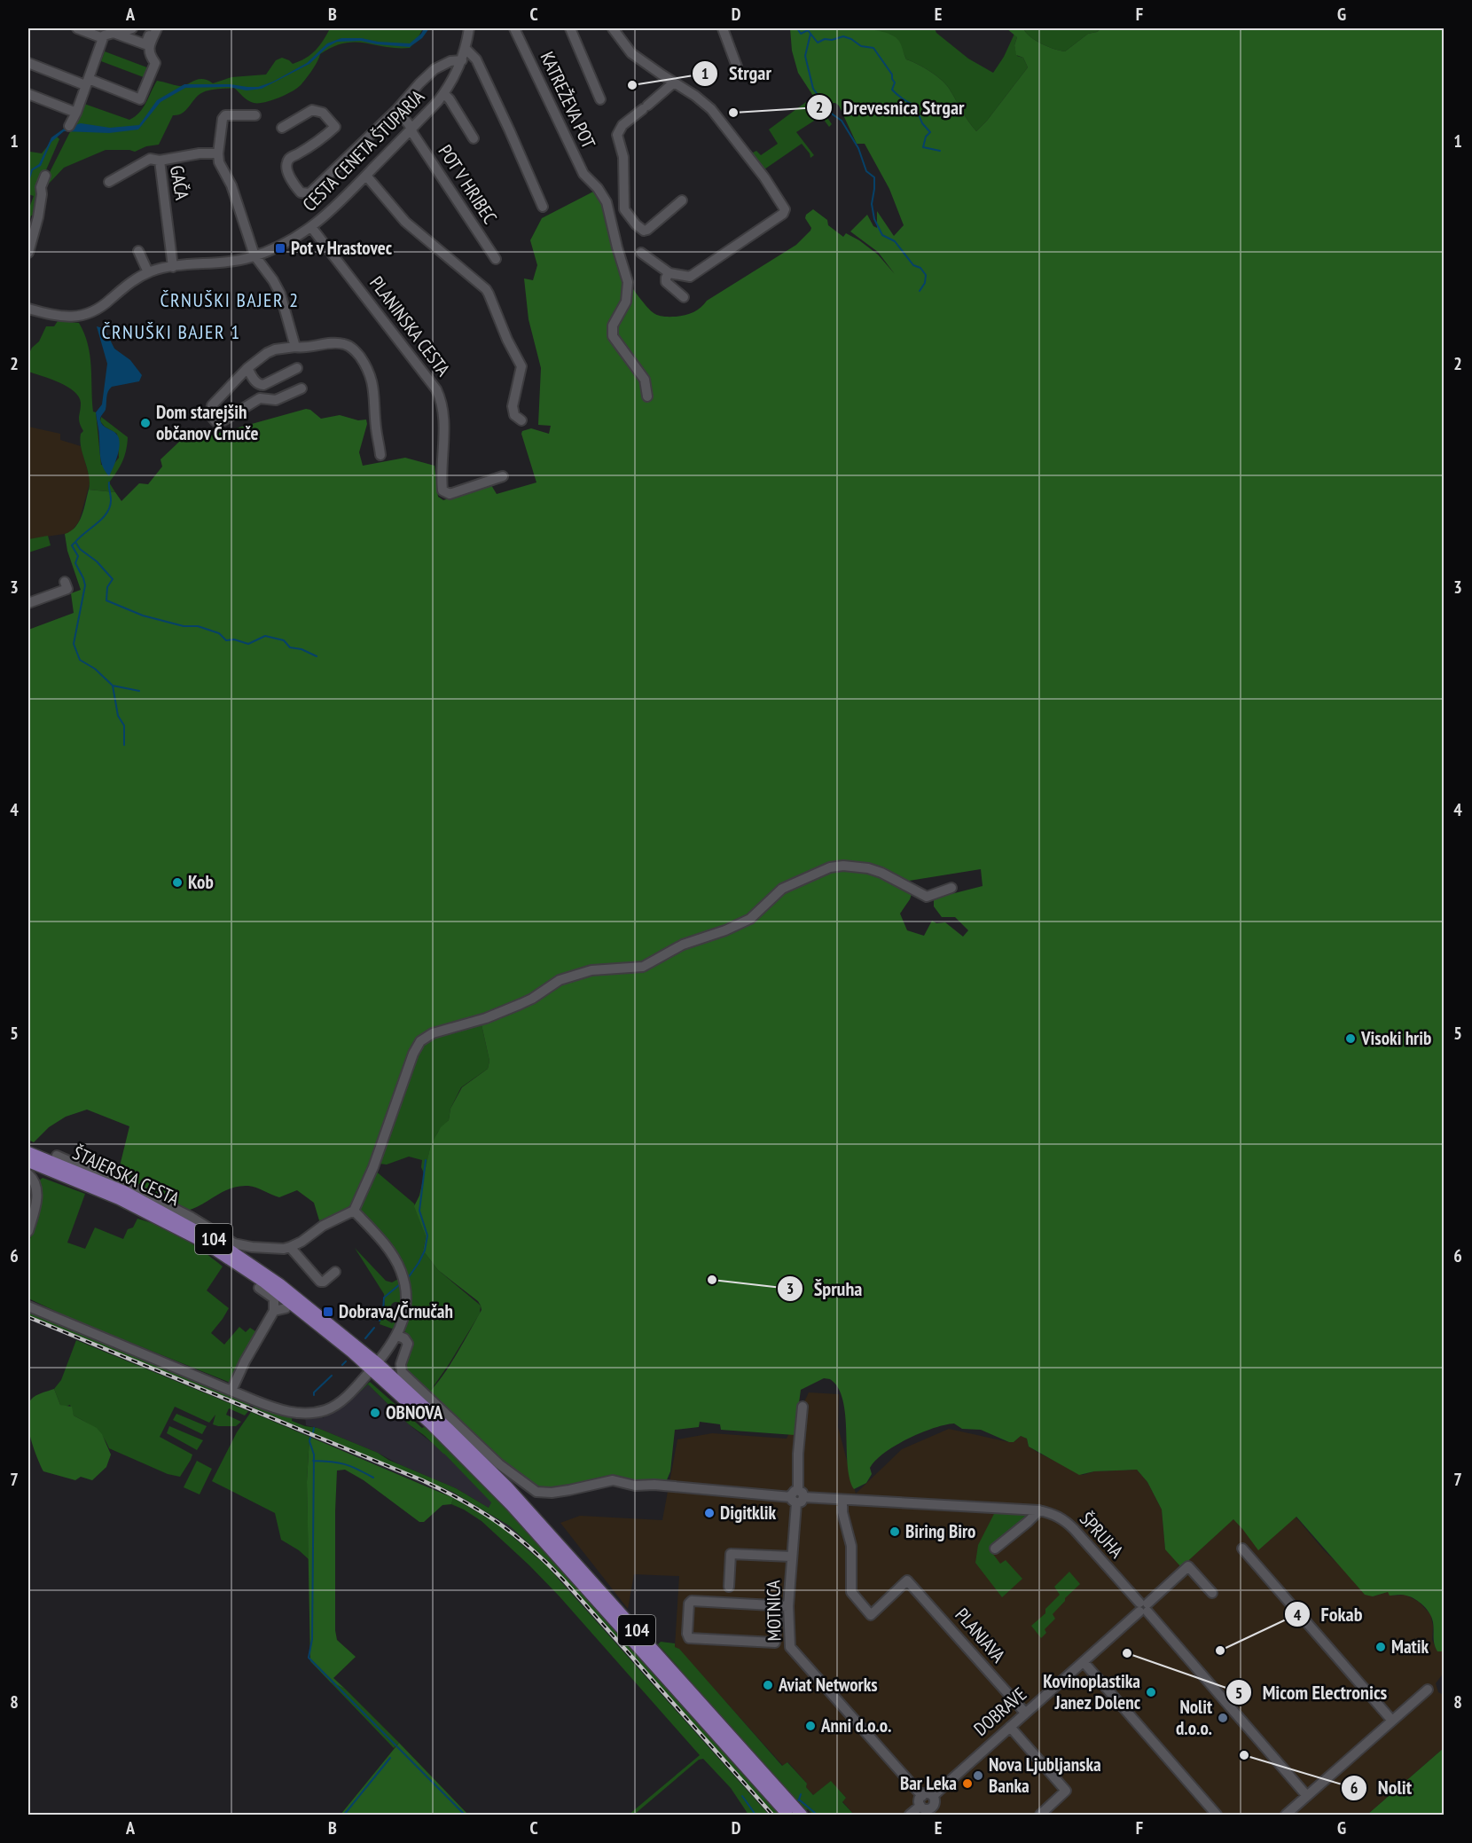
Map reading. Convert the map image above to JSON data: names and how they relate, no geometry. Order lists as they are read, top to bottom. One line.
{"streets":{"main road":["ŠTAJERSKA CESTA","104"],"street":["KATREŽEVA POT","CESTA CENETA ŠTUPARJA","GAČA","POT V HRIBEC","PLANINSKA CESTA","ŠPRUHA","MOTNICA","PLANJAVA","DOBRAVE"]},"crossings":[["CESTA CENETA ŠTUPARJA","GAČA"],["CESTA CENETA ŠTUPARJA","POT V HRIBEC"],["CESTA CENETA ŠTUPARJA","PLANINSKA CESTA"],["ŠTAJERSKA CESTA","104"],["ŠPRUHA","MOTNICA"],["ŠPRUHA","PLANJAVA"],["ŠPRUHA","DOBRAVE"],["MOTNICA","DOBRAVE"],["PLANJAVA","DOBRAVE"]],"districts":["ČRNUŠKI BAJER 2","ČRNUŠKI BAJER 1"],"places":{"other":["Strgar","Drevesnica Strgar","Dom starejših občanov Črnuče","Kob","Visoki hrib","Špruha","OBNOVA","Digitklik","Biring Biro","Matik","Fokab","Micom Electronics","Aviat Networks","Kovinoplastika Janez Dolenc","Nolit d.o.o.","Anni d.o.o.","Nolit","Nova Ljubljanska Banka","Bar Leka"],"transit":["Pot v Hrastovec","Dobrava/Črnučah"]},"grid":{"columns":["A","B","C","D","E","F","G"],"rows":["1","2","3","4","5","6","7","8"]}}
